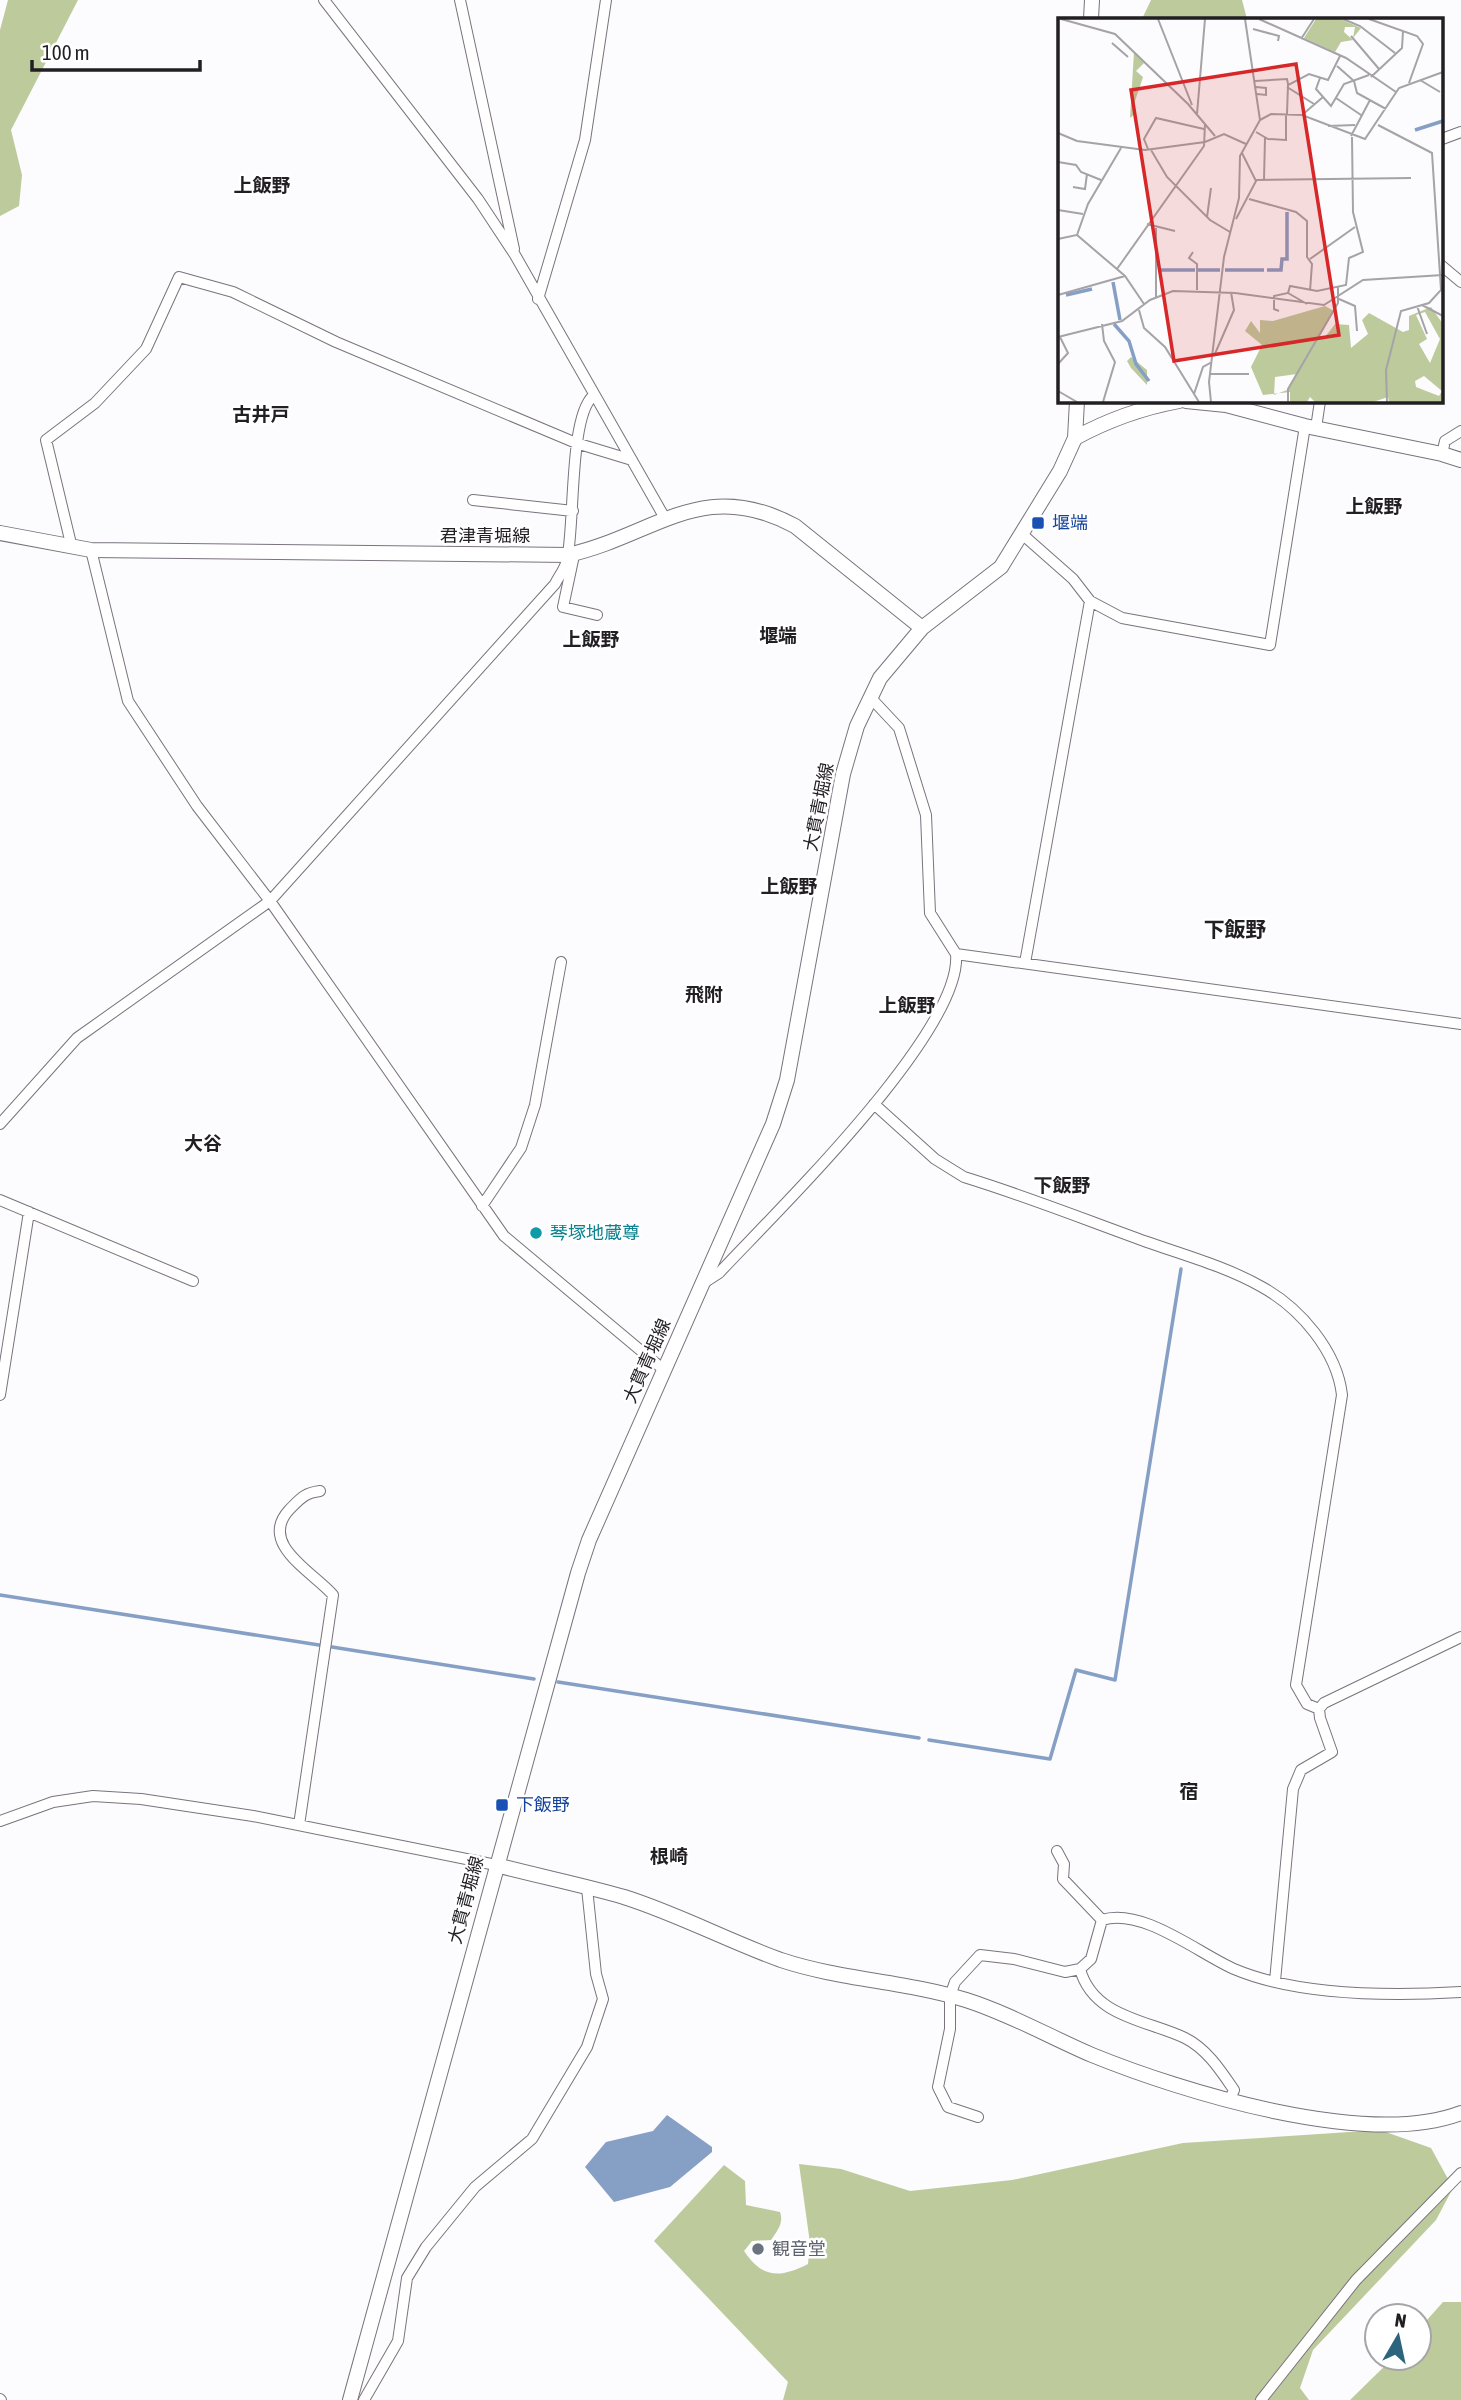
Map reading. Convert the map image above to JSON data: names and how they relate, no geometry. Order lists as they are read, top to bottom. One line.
{"streets":{"main road":["君津青堀線","大貫青堀線"]},"crossings":[["君津青堀線","大貫青堀線"]],"districts":["上飯野","古井戸","上飯野","堰端","上飯野","上飯野","下飯野","飛附","上飯野","大谷","下飯野","宿","根崎"],"places":{"transit":["堰端","下飯野"],"other":["琴塚地蔵尊","観音堂"]},"scale_bar":"100 m","north":"top"}
